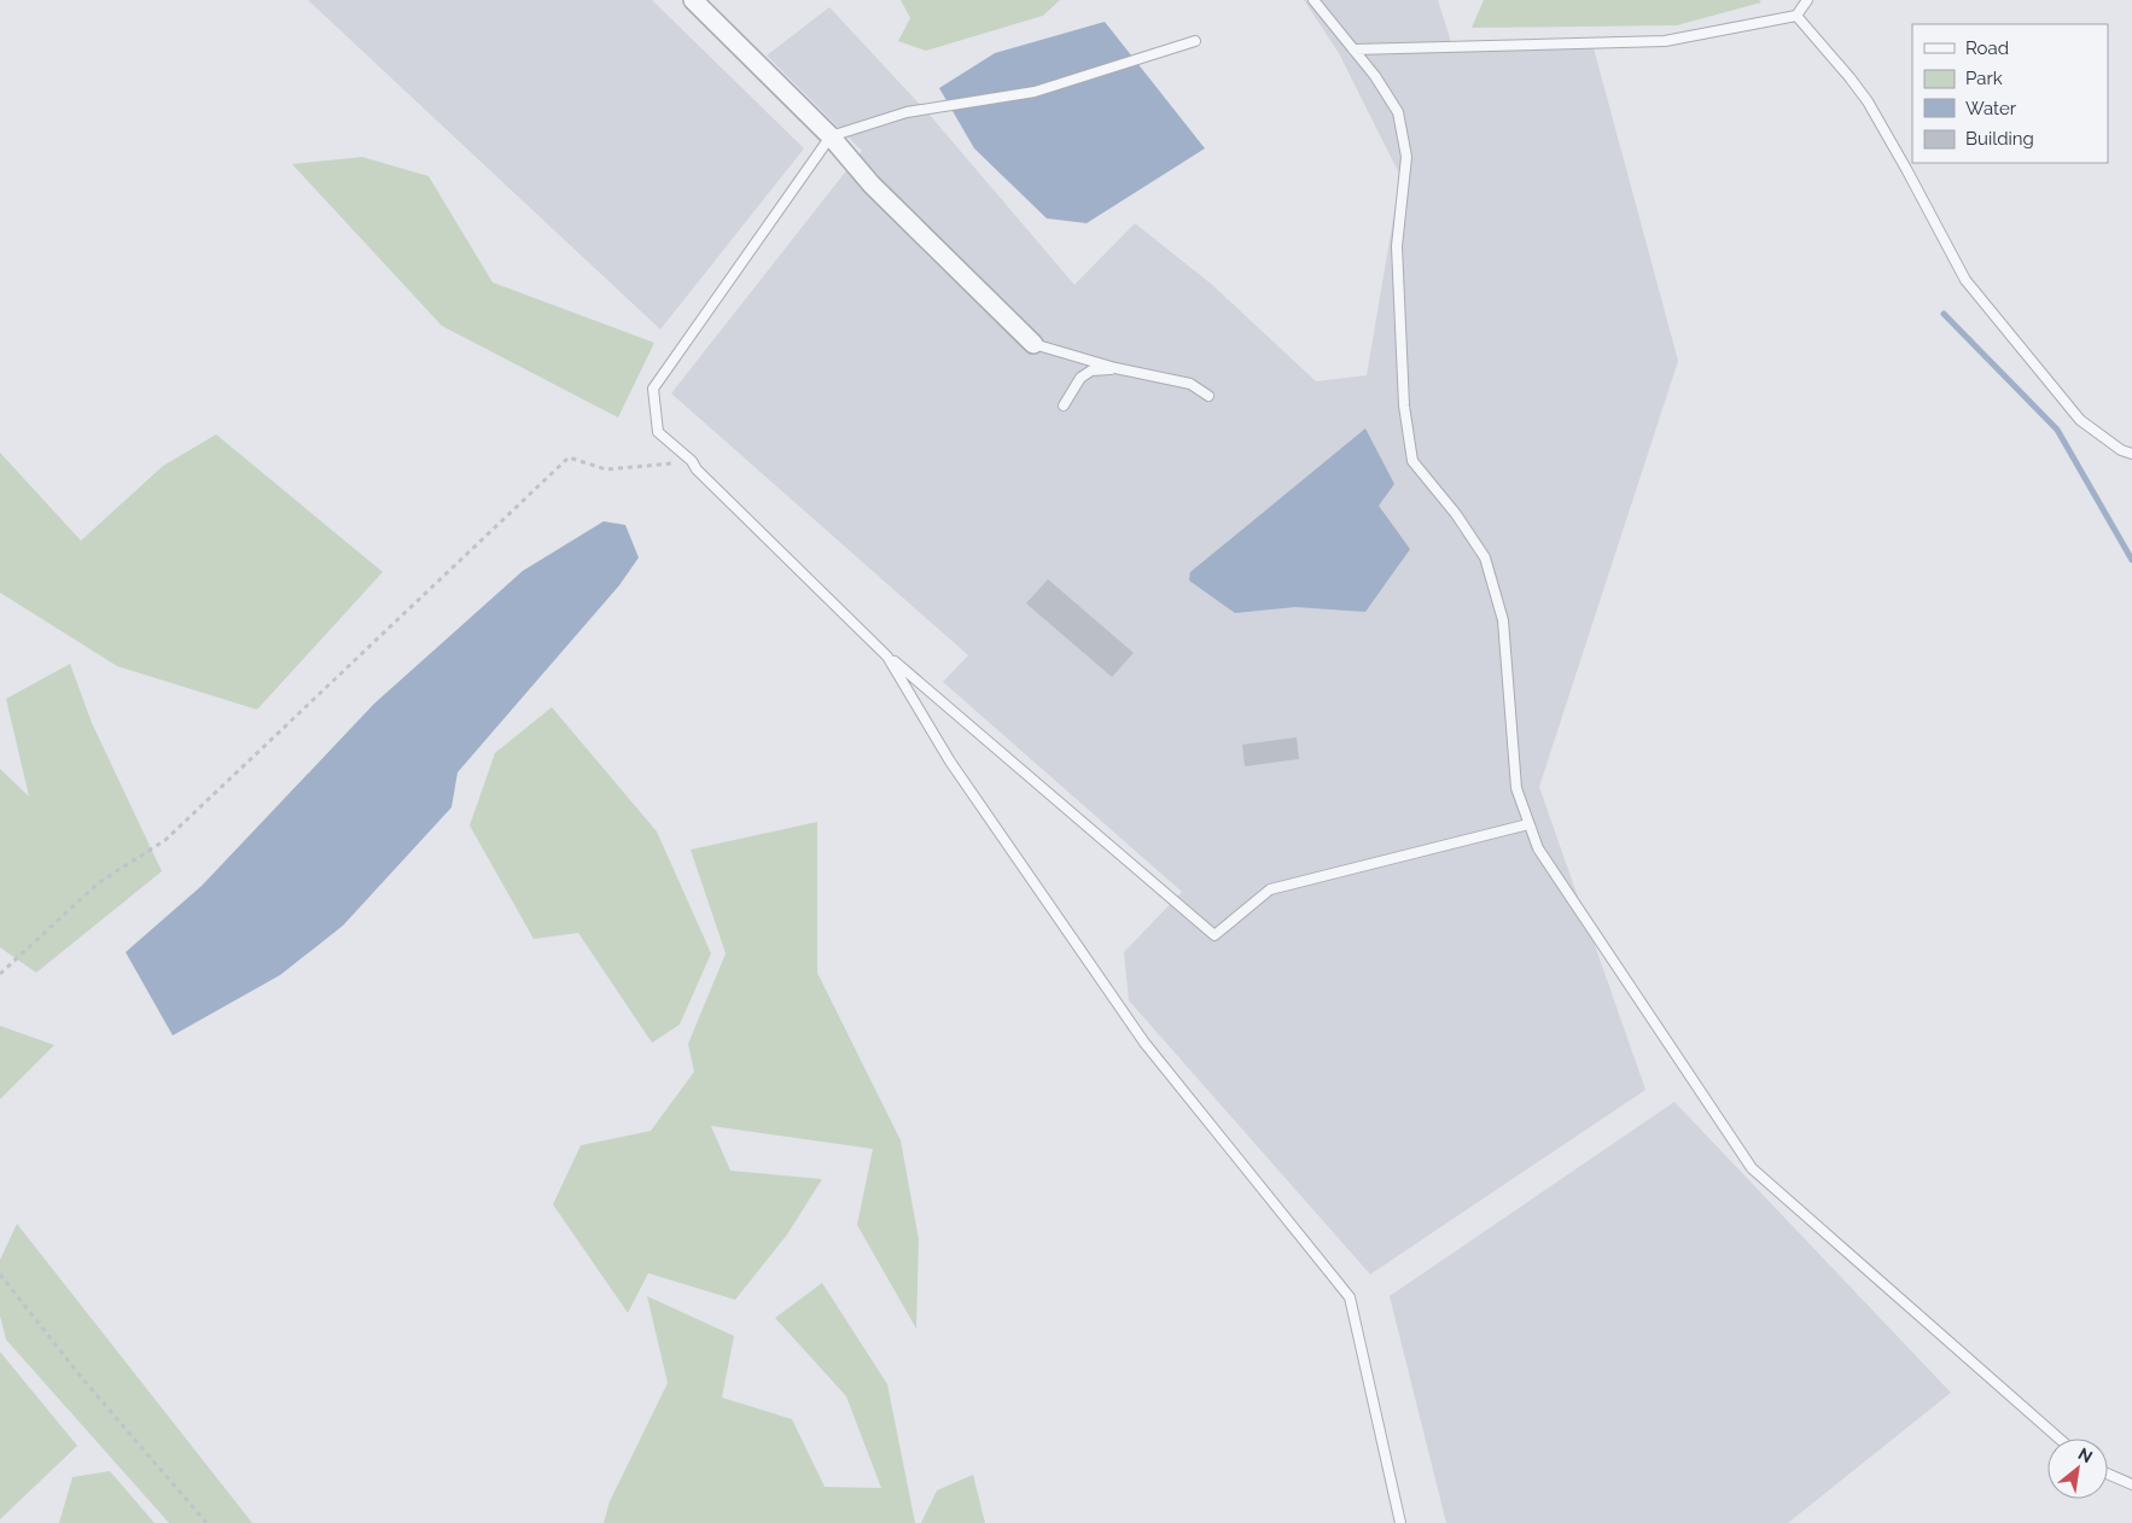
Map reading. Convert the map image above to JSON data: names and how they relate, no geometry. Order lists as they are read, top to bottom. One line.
{"legend":["Road","Park","Water","Building"],"north":"top right"}
